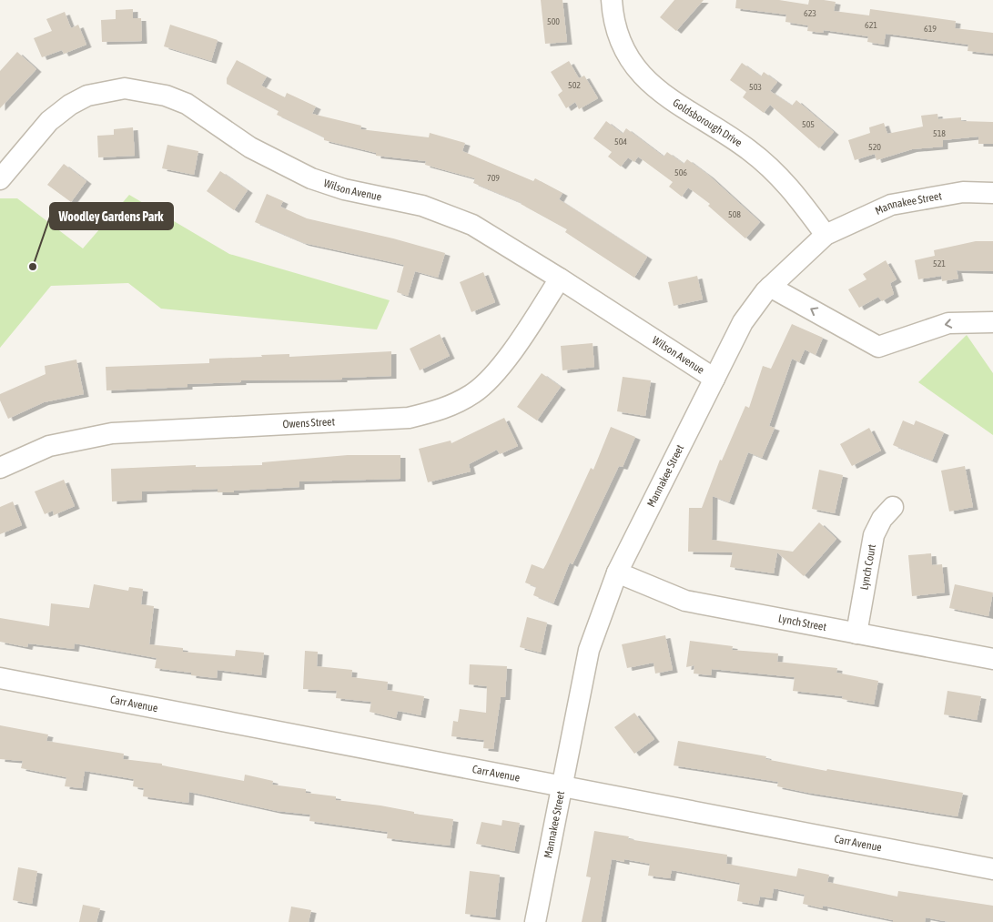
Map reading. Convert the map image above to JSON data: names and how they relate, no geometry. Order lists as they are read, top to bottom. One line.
{"streets":{"street":["Goldsborough Drive","Wilson Avenue","Mannakee Street","Owens Street","Lynch Court","Lynch Street","Carr Avenue"]},"crossings":[["Goldsborough Drive","Mannakee Street"],["Wilson Avenue","Mannakee Street"],["Wilson Avenue","Owens Street"],["Mannakee Street","Lynch Street"],["Mannakee Street","Carr Avenue"],["Lynch Court","Lynch Street"]],"places":["Woodley Gardens Park"],"house_numbers":["623","500","621","619","502","503","505","518","504","520","506","709","508","521"]}
